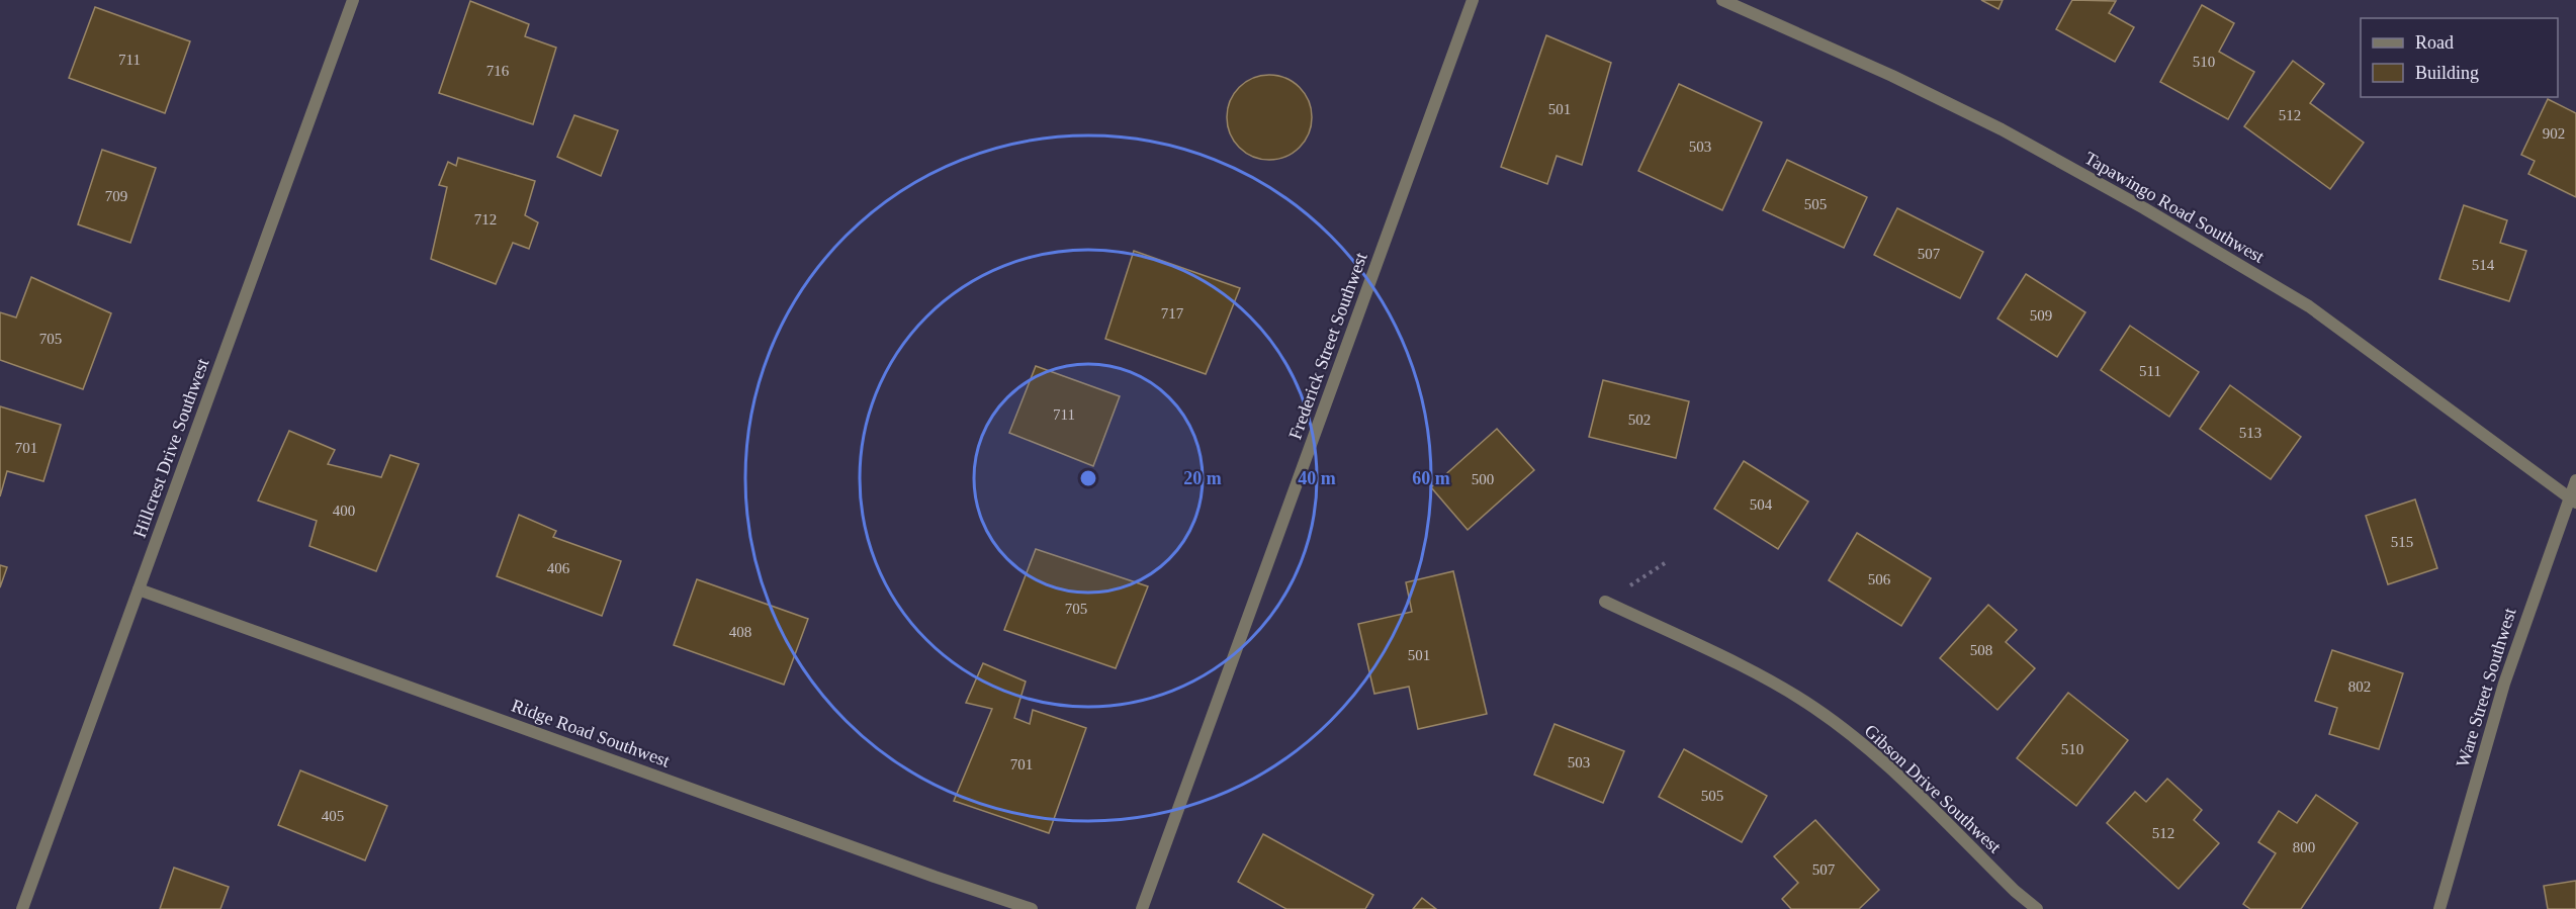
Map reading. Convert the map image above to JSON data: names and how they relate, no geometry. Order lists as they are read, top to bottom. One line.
{"streets":{"street":["Tapawingo Road Southwest","Frederick Street Southwest","Hillcrest Drive Southwest","Ware Street Southwest","Ridge Road Southwest","Gibson Drive Southwest"]},"crossings":[["Tapawingo Road Southwest","Ware Street Southwest"],["Hillcrest Drive Southwest","Ridge Road Southwest"]],"house_numbers":["711","510","716","501","512","902","503","709","505","712","507","514","717","509","705","511","711","502","513","701","500","504","400","515","406","506","705","408","508","501","802","510","503","701","505","405","512","800","507"],"legend":["Road","Building"],"rings":["20 m","40 m","60 m"]}
